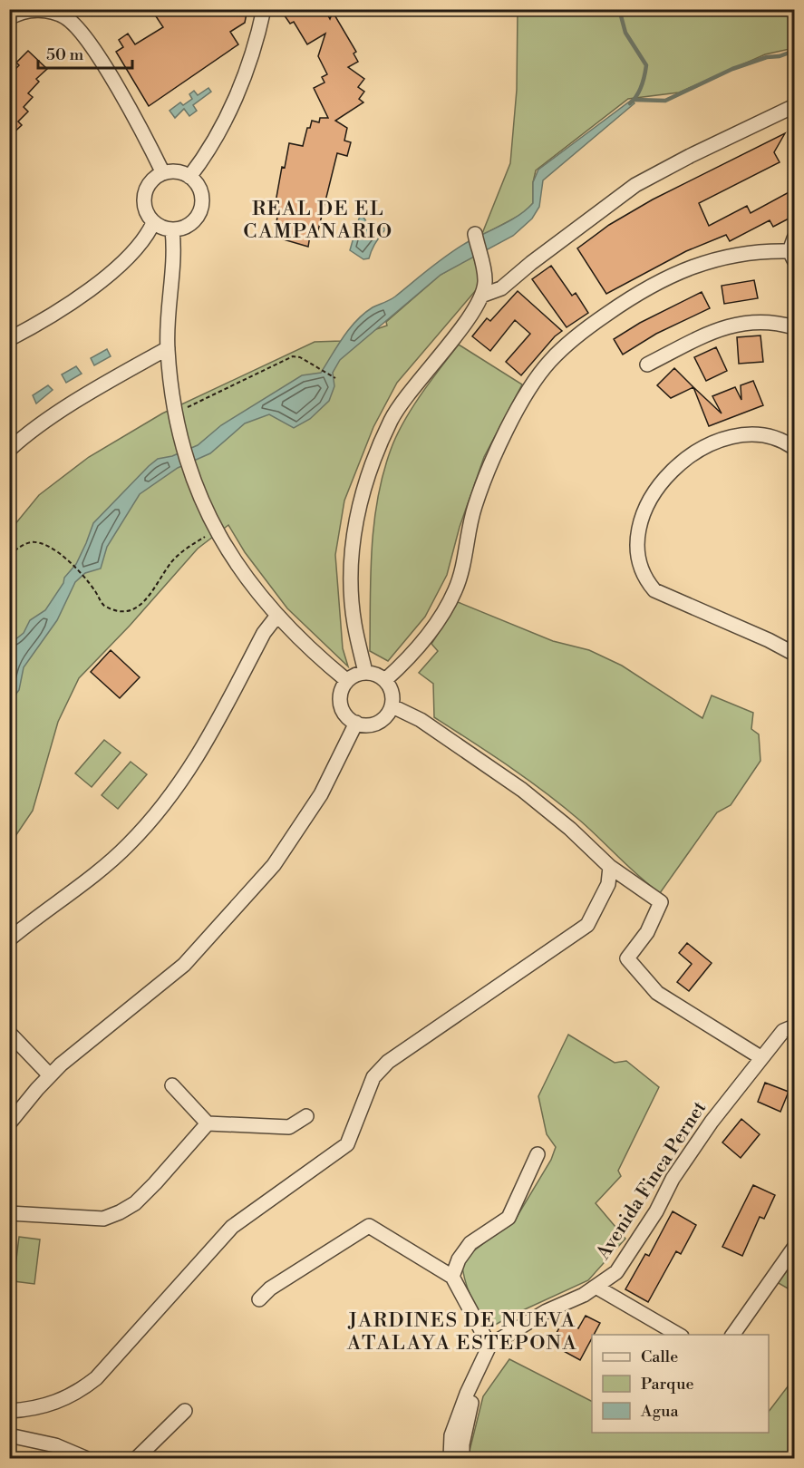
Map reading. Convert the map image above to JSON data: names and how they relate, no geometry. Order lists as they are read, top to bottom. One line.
{"streets":{"street":["Avenida Finca Pernet"]},"districts":["REAL DE EL CAMPANARIO","JARDINES DE NUEVA ATALAYA ESTEPONA"],"legend":["Calle","Parque","Agua"],"scale_bar":"50 m"}
